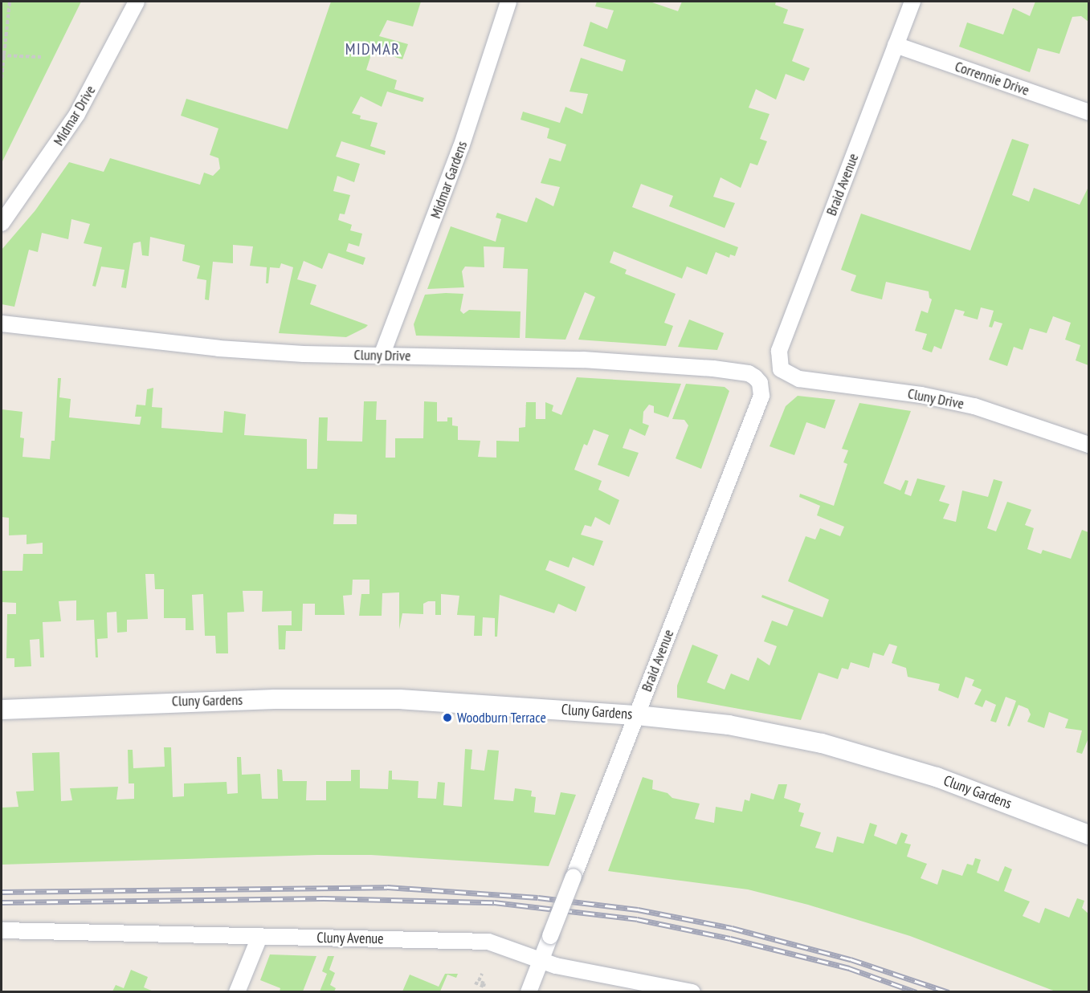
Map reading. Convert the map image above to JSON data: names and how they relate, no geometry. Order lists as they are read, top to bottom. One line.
{"streets":{"street":["Corrennie Drive","Midmar Drive","Midmar Gardens","Braid Avenue","Cluny Drive","Cluny Gardens","Cluny Avenue"]},"crossings":[["Corrennie Drive","Braid Avenue"],["Midmar Gardens","Cluny Drive"],["Braid Avenue","Cluny Drive"],["Braid Avenue","Cluny Gardens"],["Braid Avenue","Cluny Avenue"]],"districts":["MIDMAR"],"places":["Woodburn Terrace"]}
